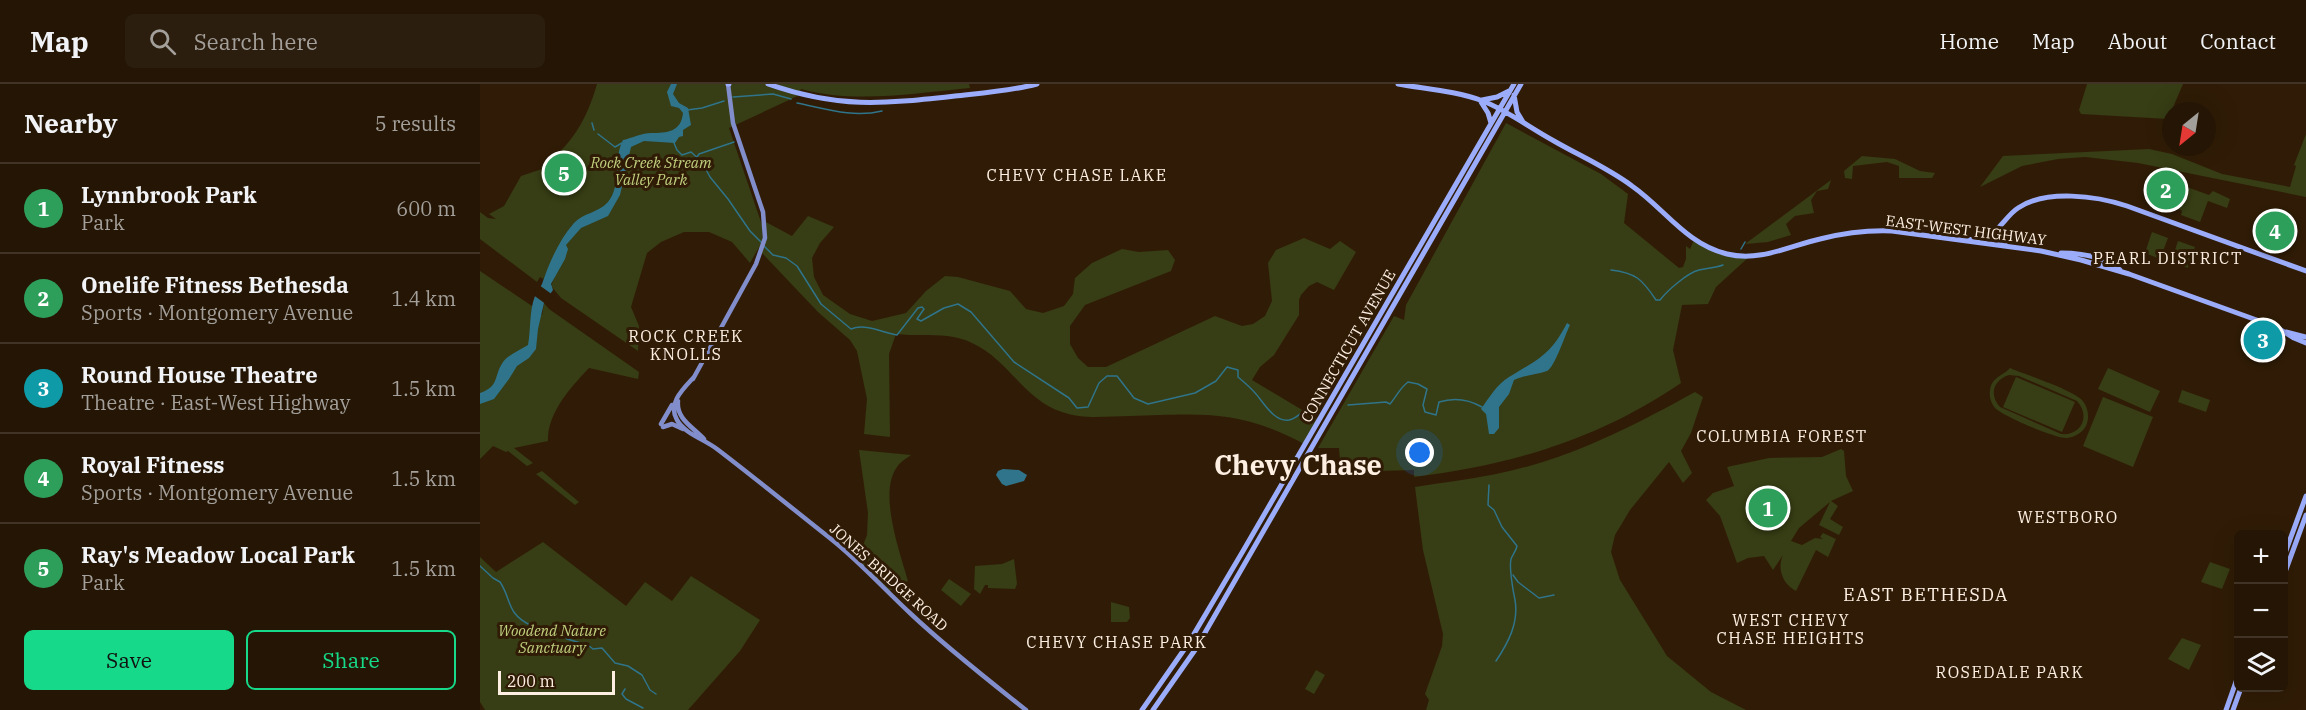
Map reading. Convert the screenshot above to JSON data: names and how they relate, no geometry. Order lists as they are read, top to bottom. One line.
{"streets":{"main road":["EAST-WEST HIGHWAY","CONNECTICUT AVENUE","JONES BRIDGE ROAD"]},"crossings":[["EAST-WEST HIGHWAY","CONNECTICUT AVENUE"]],"districts":["CHEVY CHASE LAKE","PEARL DISTRICT","ROCK CREEK KNOLLS","COLUMBIA FOREST","Chevy Chase","WESTBORO","EAST BETHESDA","WEST CHEVY CHASE HEIGHTS","CHEVY CHASE PARK","ROSEDALE PARK"],"parks":["Rock Creek Stream Valley Park","Woodend Nature Sanctuary"],"scale_bar":"200 m","north":"bottom left","page":{"header":"Map","search":"Search here","nav":["Home","Map","About","Contact"],"heading":["Nearby","5 results"],"pins":["5","2","4","3","1"],"list":[{"mark":"1","name":"Lynnbrook Park","note":"Park","value":"600 m"},{"mark":"2","name":"Onelife Fitness Bethesda","note":"Sports · Montgomery Avenue","value":"1.4 km"},{"mark":"3","name":"Round House Theatre","note":"Theatre · East-West Highway","value":"1.5 km"},{"mark":"4","name":"Royal Fitness","note":"Sports · Montgomery Avenue","value":"1.5 km"},{"mark":"5","name":"Ray's Meadow Local Park","note":"Park","value":"1.5 km"}],"map_buttons":["+","−"],"buttons":["Save","Share"],"scale":"200 m"}}
